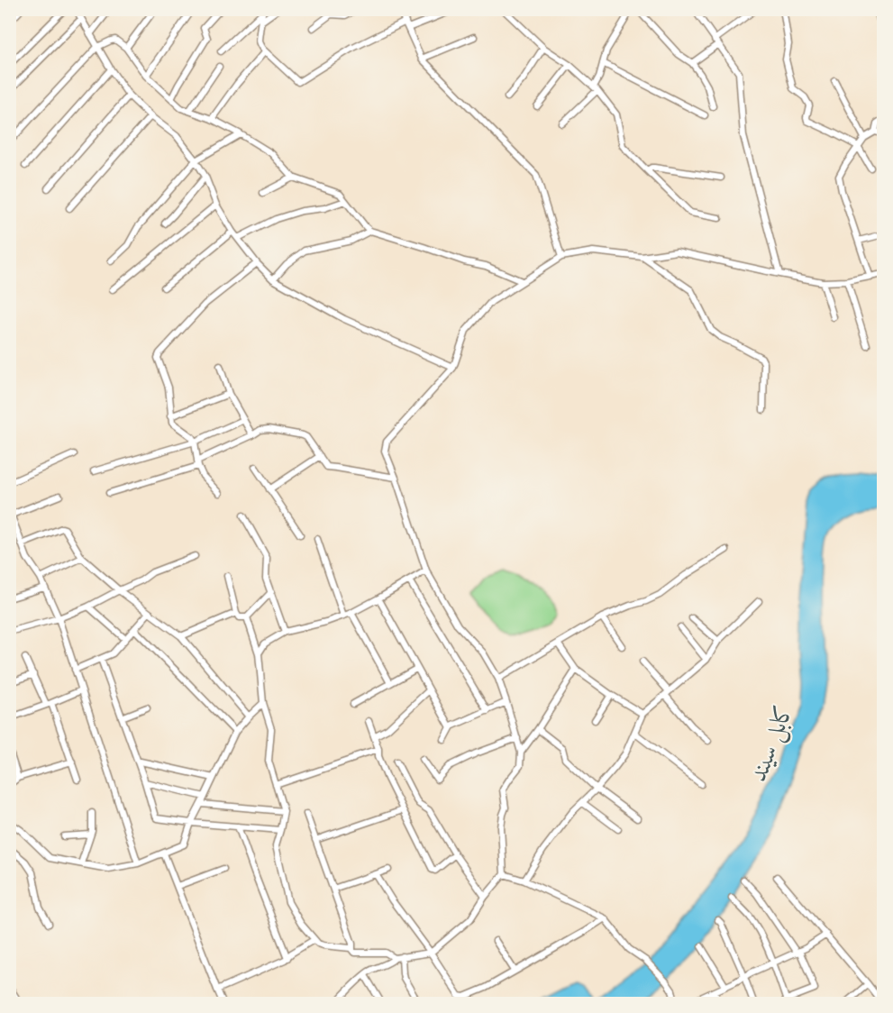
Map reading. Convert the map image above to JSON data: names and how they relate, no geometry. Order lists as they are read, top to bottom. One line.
{"water":["کابل سيند"]}
